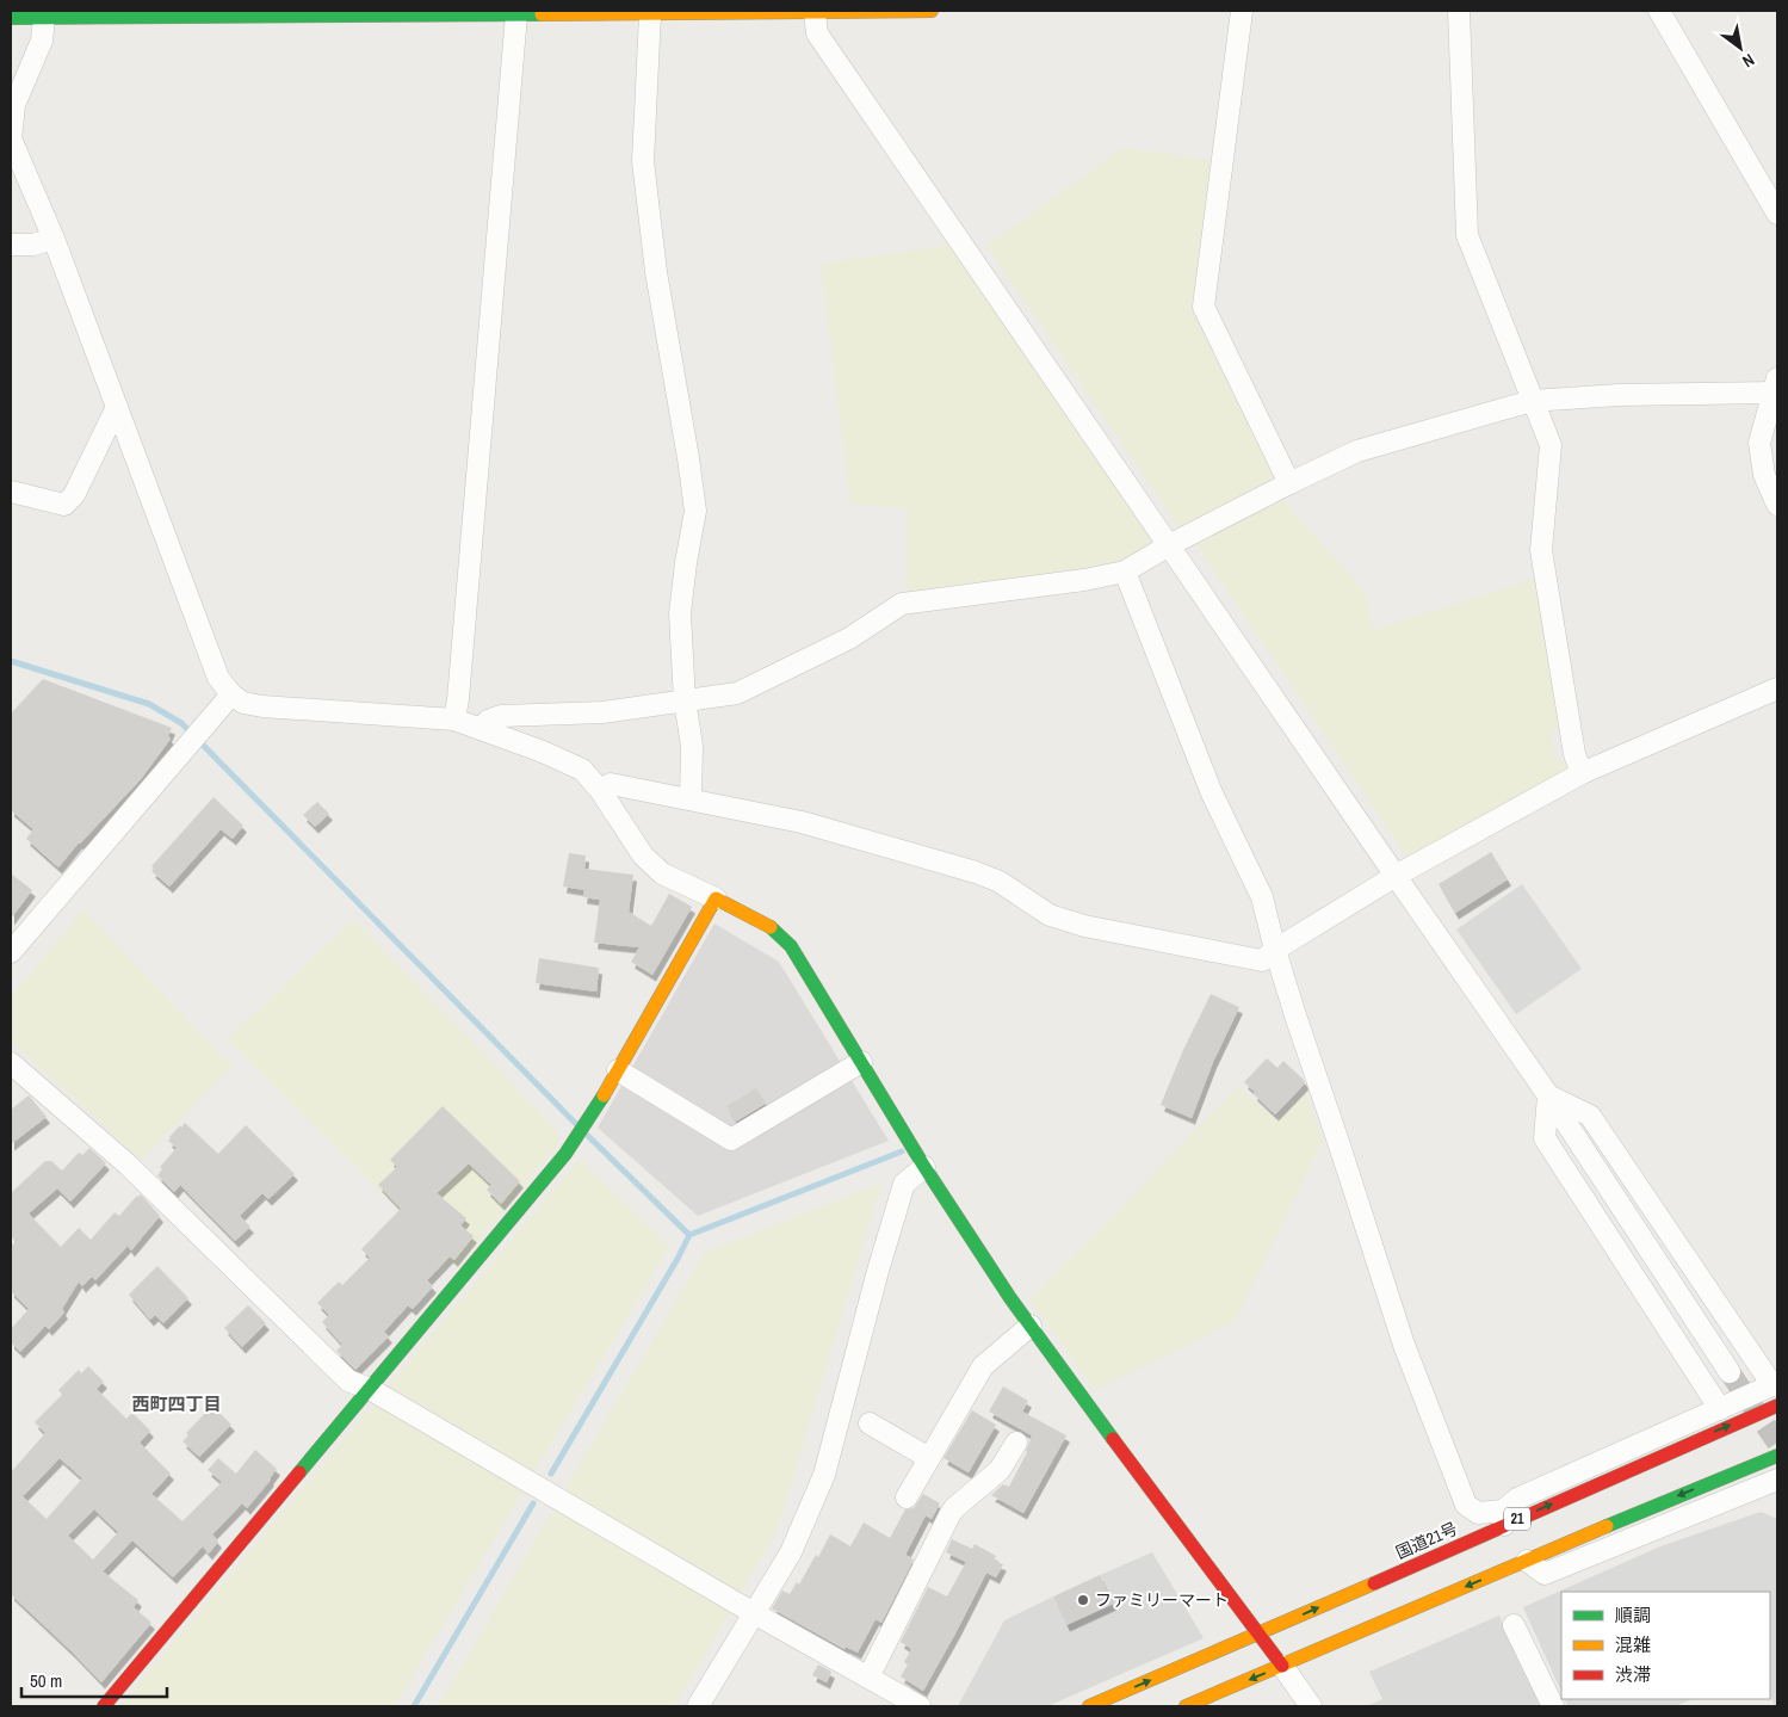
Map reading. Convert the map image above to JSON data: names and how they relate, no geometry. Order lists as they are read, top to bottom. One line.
{"streets":{"main road":["21","国道21号"]},"districts":["西町四丁目"],"places":["ファミリーマート"],"legend":["順調","混雑","渋滞"],"scale_bar":"50 m","north":"bottom right"}
